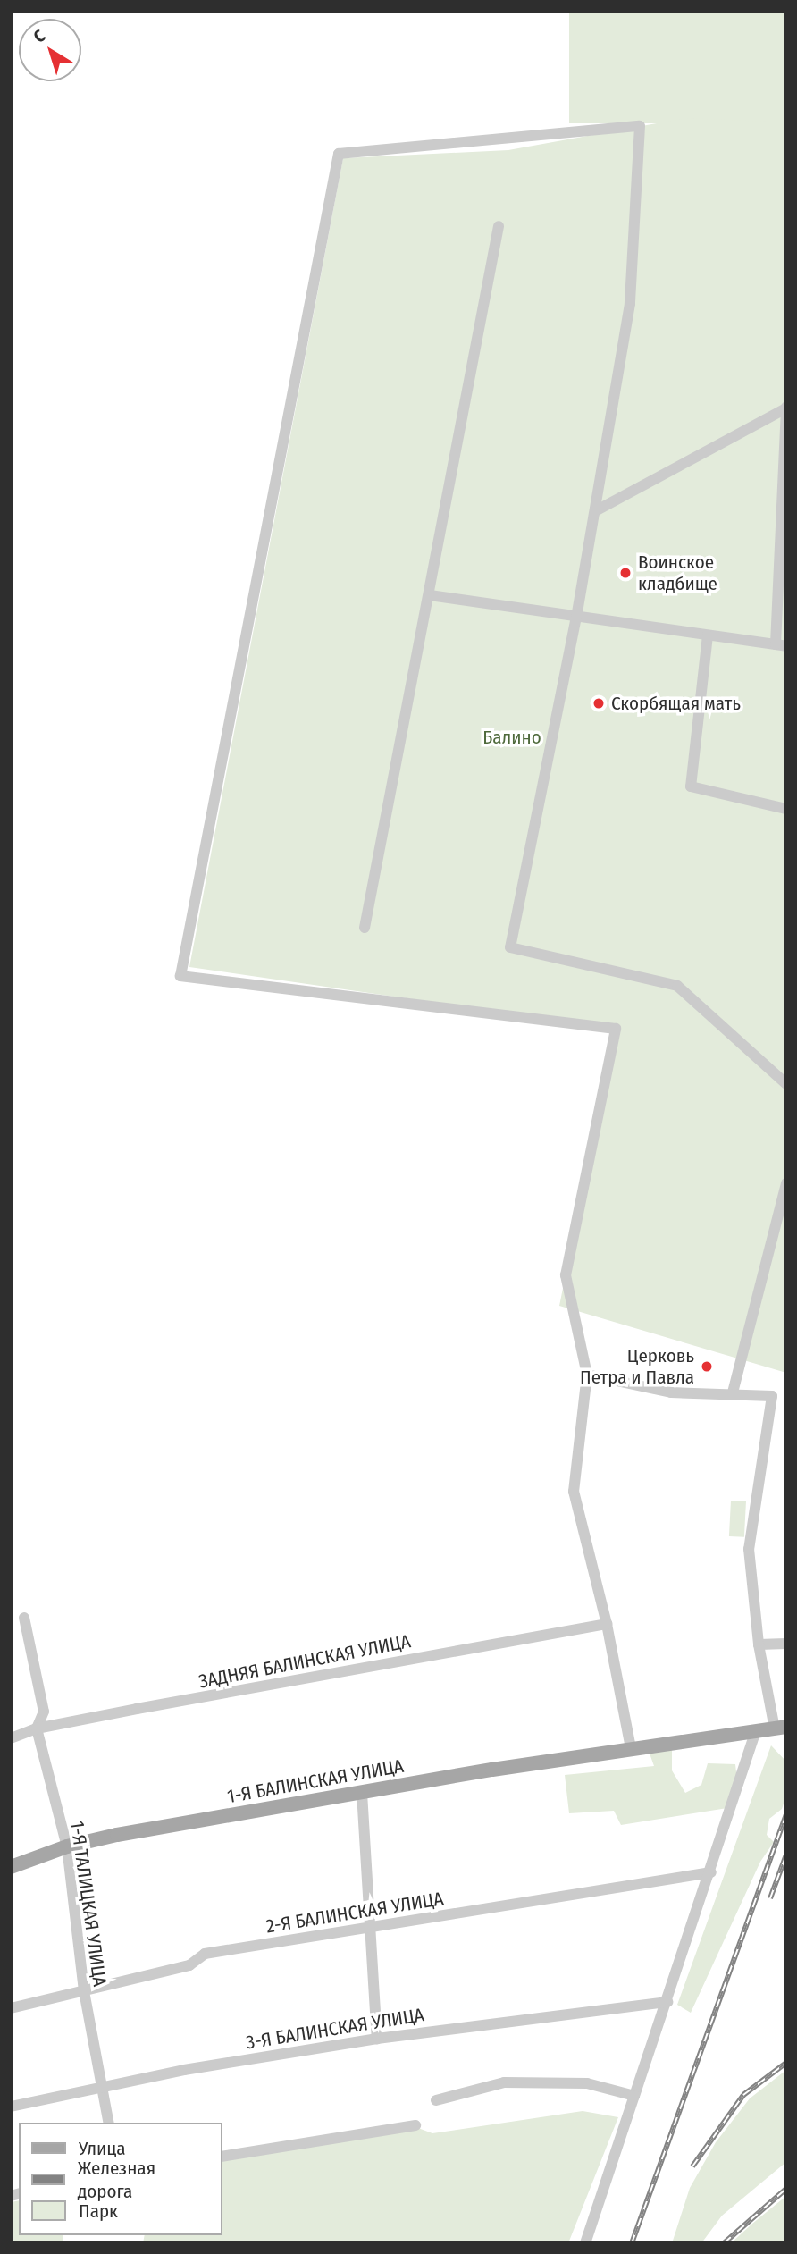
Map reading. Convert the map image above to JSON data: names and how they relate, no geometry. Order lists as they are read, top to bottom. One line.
{"streets":{"main road":["1-Я БАЛИНСКАЯ УЛИЦА"],"street":["ЗАДНЯЯ БАЛИНСКАЯ УЛИЦА","1-Я ТАЛИЦКАЯ УЛИЦА","2-Я БАЛИНСКАЯ УЛИЦА","3-Я БАЛИНСКАЯ УЛИЦА"]},"crossings":[["ЗАДНЯЯ БАЛИНСКАЯ УЛИЦА","1-Я ТАЛИЦКАЯ УЛИЦА"],["1-Я БАЛИНСКАЯ УЛИЦА","1-Я ТАЛИЦКАЯ УЛИЦА"],["1-Я ТАЛИЦКАЯ УЛИЦА","2-Я БАЛИНСКАЯ УЛИЦА"],["1-Я ТАЛИЦКАЯ УЛИЦА","3-Я БАЛИНСКАЯ УЛИЦА"]],"parks":["Балино"],"places":["Воинское кладбище","Скорбящая мать","Церковь Петра и Павла"],"legend":["Улица","Железная дорога","Парк"],"north":"top left"}
